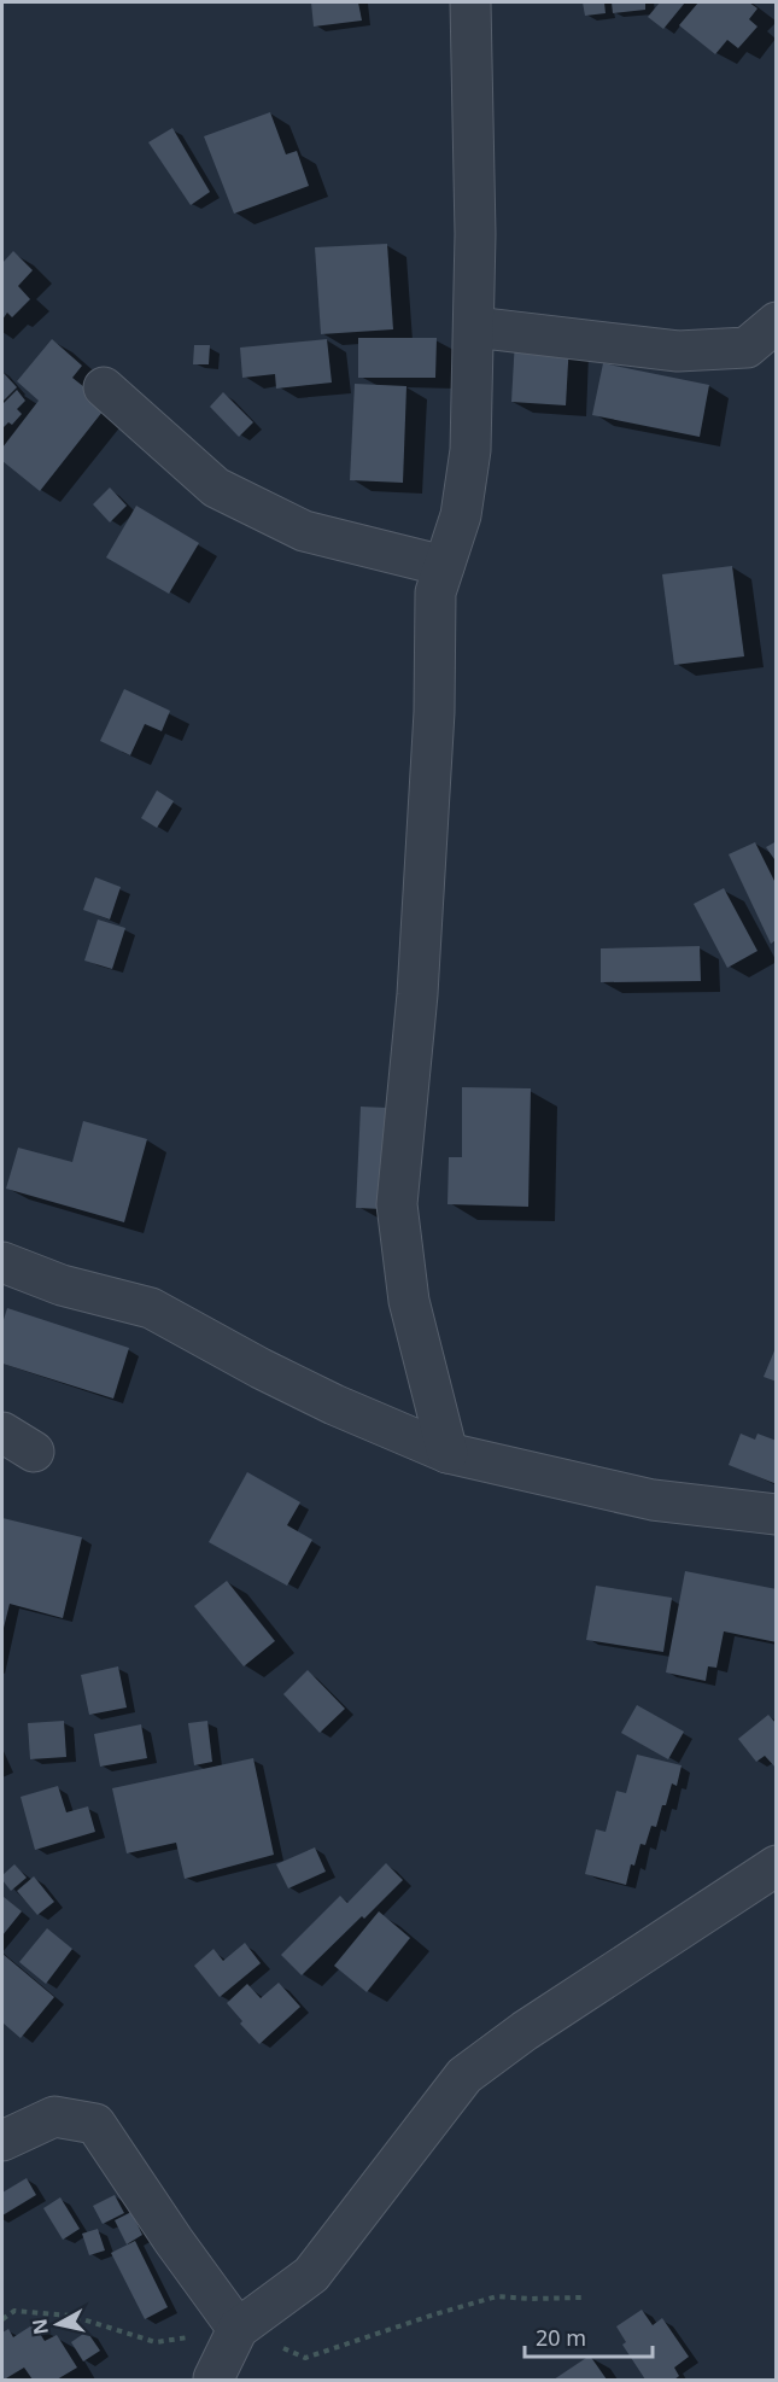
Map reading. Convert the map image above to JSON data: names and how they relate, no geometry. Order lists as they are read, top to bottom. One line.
{"scale_bar":"20 m","north":"left"}
